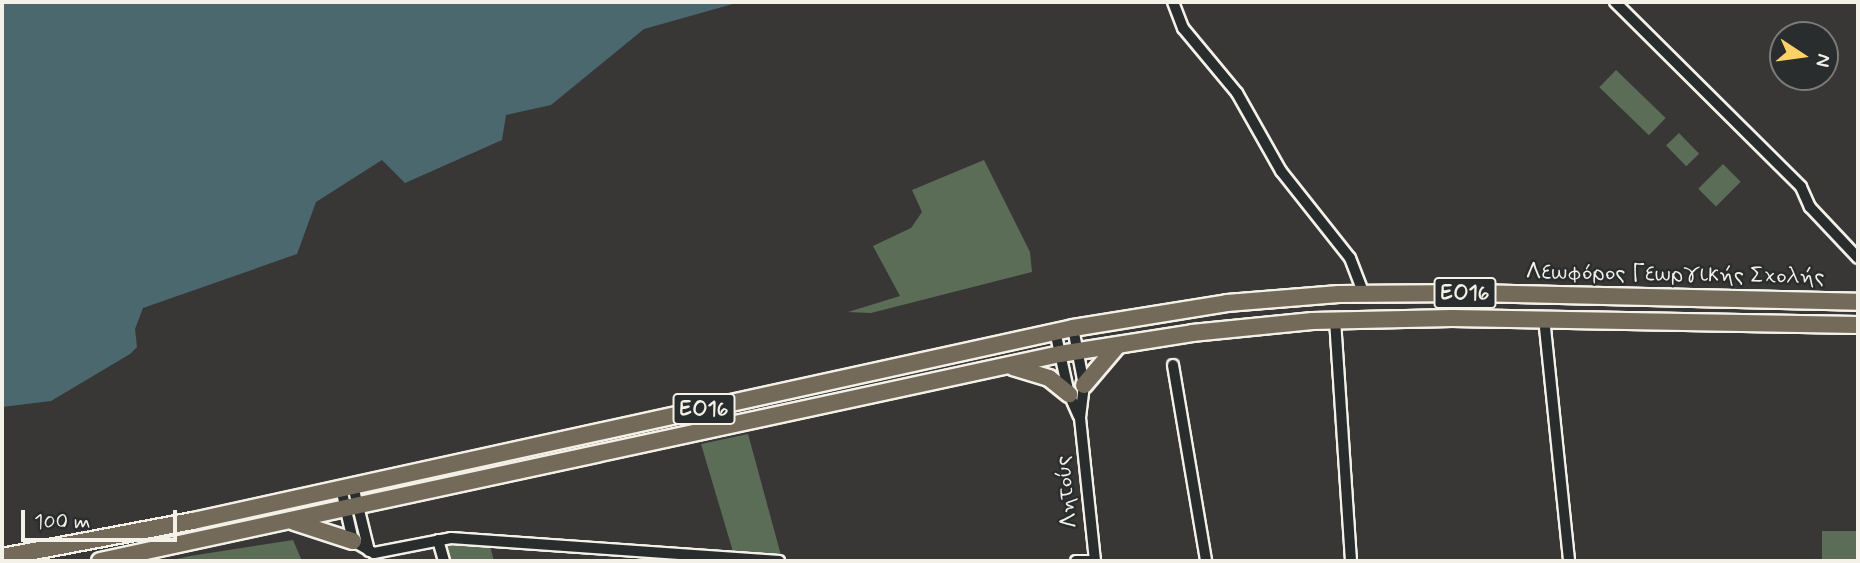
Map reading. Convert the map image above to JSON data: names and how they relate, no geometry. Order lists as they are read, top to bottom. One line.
{"streets":{"main road":["Λεωφόρος Γεωργικής Σχολής","ΕΟ16"],"street":["Λητούς"]},"crossings":[["Λεωφόρος Γεωργικής Σχολής","ΕΟ16"],["Λεωφόρος Γεωργικής Σχολής","Λητούς"],["ΕΟ16","Λητούς"]],"scale_bar":"100 m","north":"right"}
